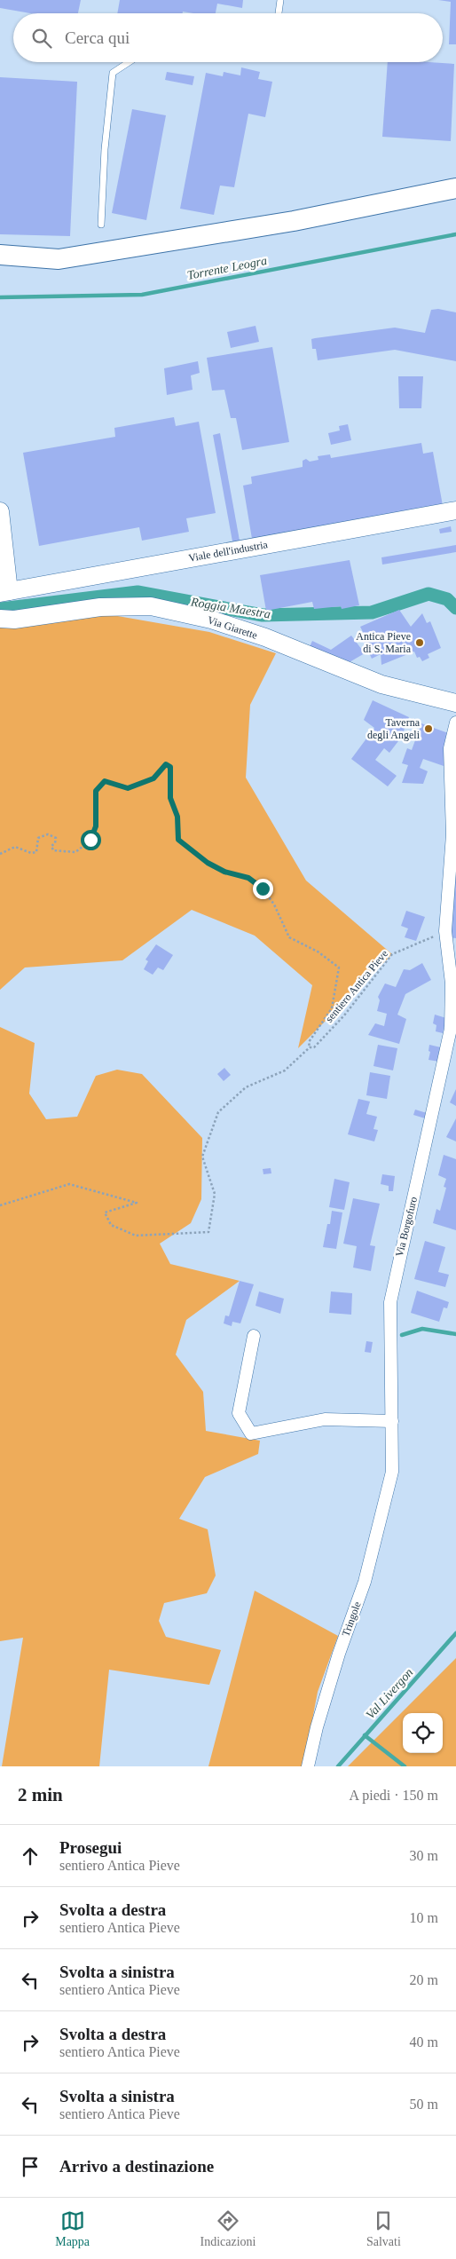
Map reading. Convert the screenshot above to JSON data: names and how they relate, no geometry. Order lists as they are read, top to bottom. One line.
{"streets":{"street":["Viale dell'industria","Via Giarette","Via Borgofuro","Tringole"],"path":["sentiero Antica Pieve"]},"crossings":[["sentiero Antica Pieve","Via Borgofuro"],["Via Borgofuro","Tringole"]],"water":["Torrente Leogra","Roggia Maestra","Val Livergon"],"places":["Antica Pieve di S. Maria","Taverna degli Angeli"],"page":{"search":"Cerca qui","heading":["2 min","A piedi · 150 m"],"list":[["Prosegui","sentiero Antica Pieve","30 m"],["Svolta a destra","sentiero Antica Pieve","10 m"],["Svolta a sinistra","sentiero Antica Pieve","20 m"],["Svolta a destra","sentiero Antica Pieve","40 m"],["Svolta a sinistra","sentiero Antica Pieve","50 m"],"Arrivo a destinazione"],"nav":["Mappa","Indicazioni","Salvati"]}}
